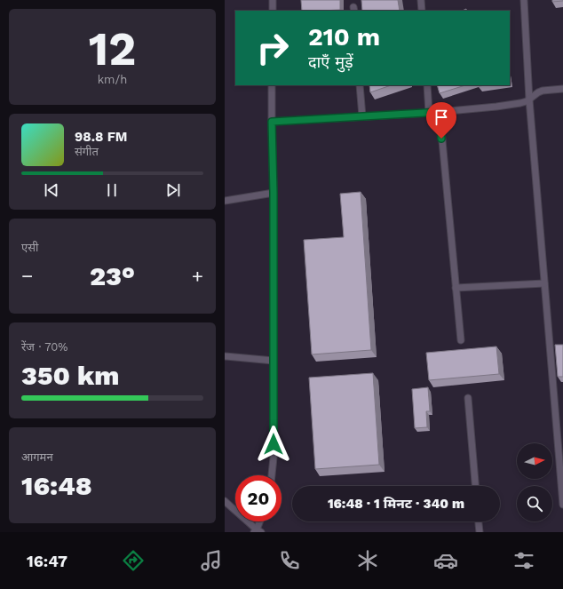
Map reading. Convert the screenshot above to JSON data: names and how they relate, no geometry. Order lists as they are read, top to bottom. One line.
{"north":"right","page":{"tile":[["12","km/h"],"एसी",["रेंज · 70%","350 km"],["आगमन","16:48"]],"turn":["210 m","दाएँ मुड़ें"],"song":["98.8 FM","संगीत"],"heat":["−","23°","+"],"limit":"20","trip":"16:48 · 1 मिनट · 340 m","tabs":"16:47"}}
